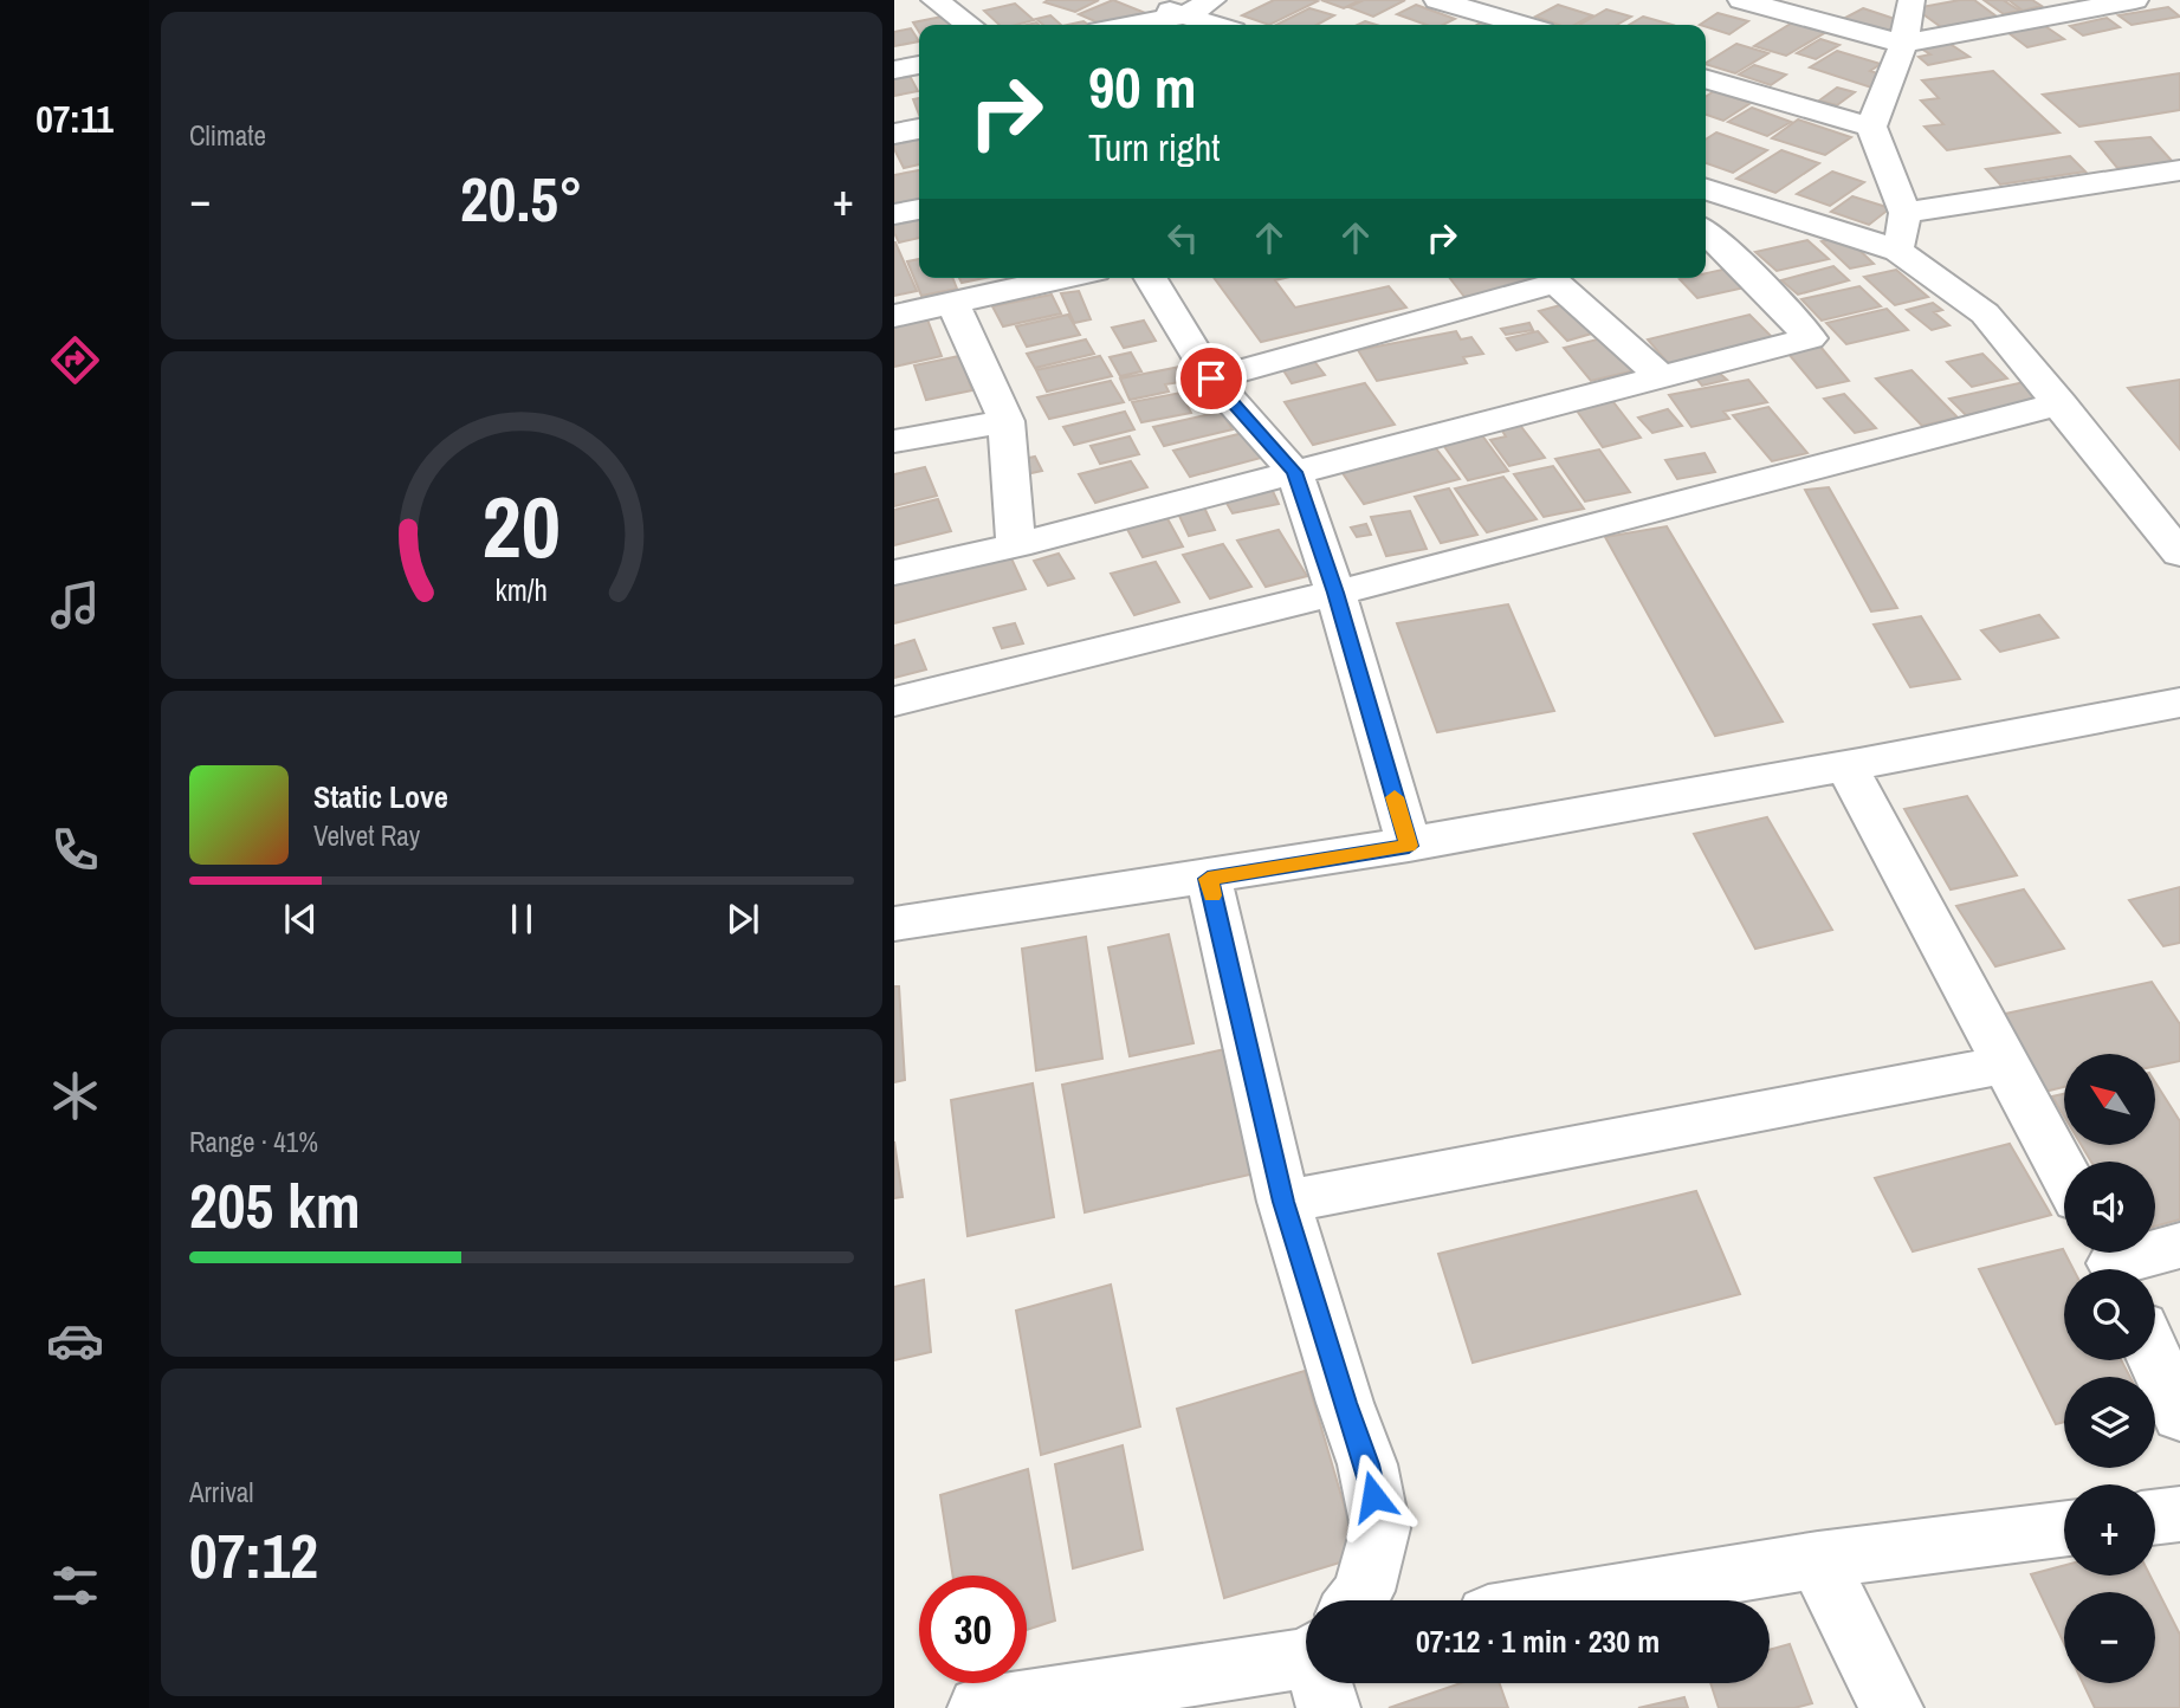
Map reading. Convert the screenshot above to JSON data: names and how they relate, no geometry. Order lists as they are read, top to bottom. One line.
{"north":"top left","page":{"tabs":"07:11","tile":["Climate",["Range · 41%","205 km"],["Arrival","07:12"]],"turn":["90 m","Turn right"],"heat":["−","20.5°","+"],"song":["Static Love","Velvet Ray"],"map_buttons":["+","−"],"limit":"30","trip":"07:12 · 1 min · 230 m","gauge":["20","km/h"]}}
